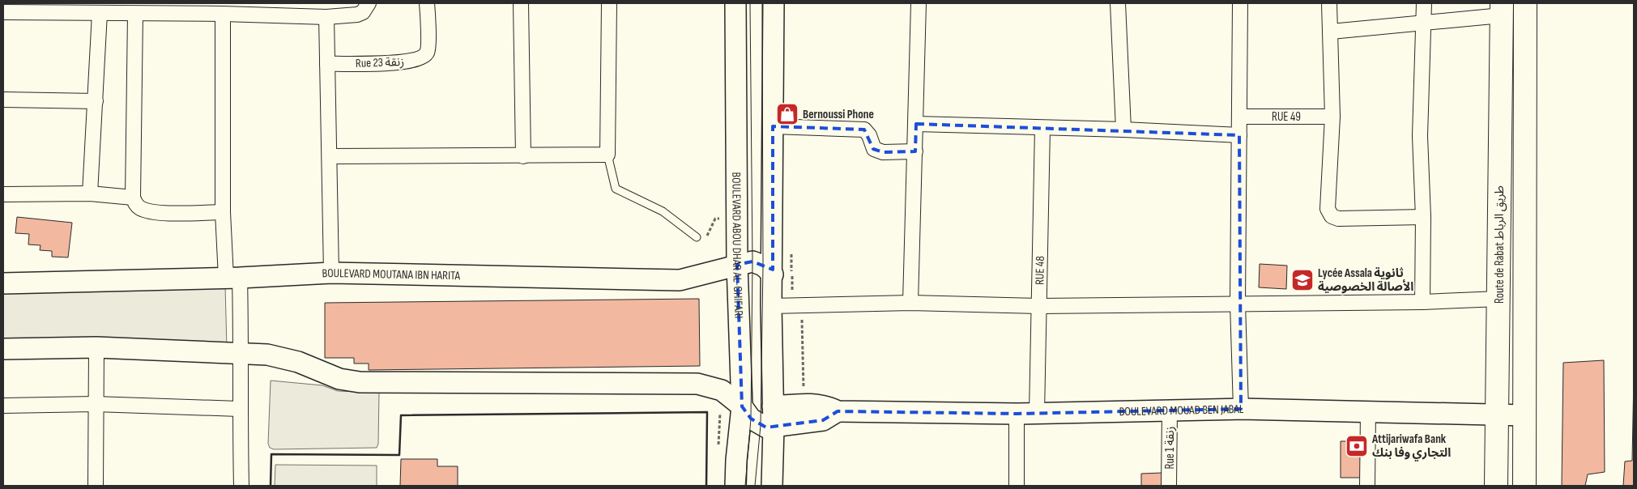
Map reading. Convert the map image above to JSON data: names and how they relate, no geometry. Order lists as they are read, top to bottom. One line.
{"streets":{"main road":["Route de Rabat طريق الرباط"],"street":["Rue 23 زنقة","RUE 49","BOULEVARD ABOU DHAR AL-GHIFARI","RUE 48","BOULEVARD MOUTANA IBN HARITA","BOULEVARD MOUAD BEN JABAL","Rue 1 زنقة"]},"crossings":[["BOULEVARD ABOU DHAR AL-GHIFARI","BOULEVARD MOUTANA IBN HARITA"],["Route de Rabat طريق الرباط","BOULEVARD MOUAD BEN JABAL"],["RUE 48","BOULEVARD MOUAD BEN JABAL"],["BOULEVARD MOUAD BEN JABAL","Rue 1 زنقة"]],"places":{"shop":["Bernoussi Phone"],"school or university":["Lycée Assala ثانوية الأصالة الخصوصية"],"bank":["Attijariwafa Bank التجاري وفا بنك"]}}
